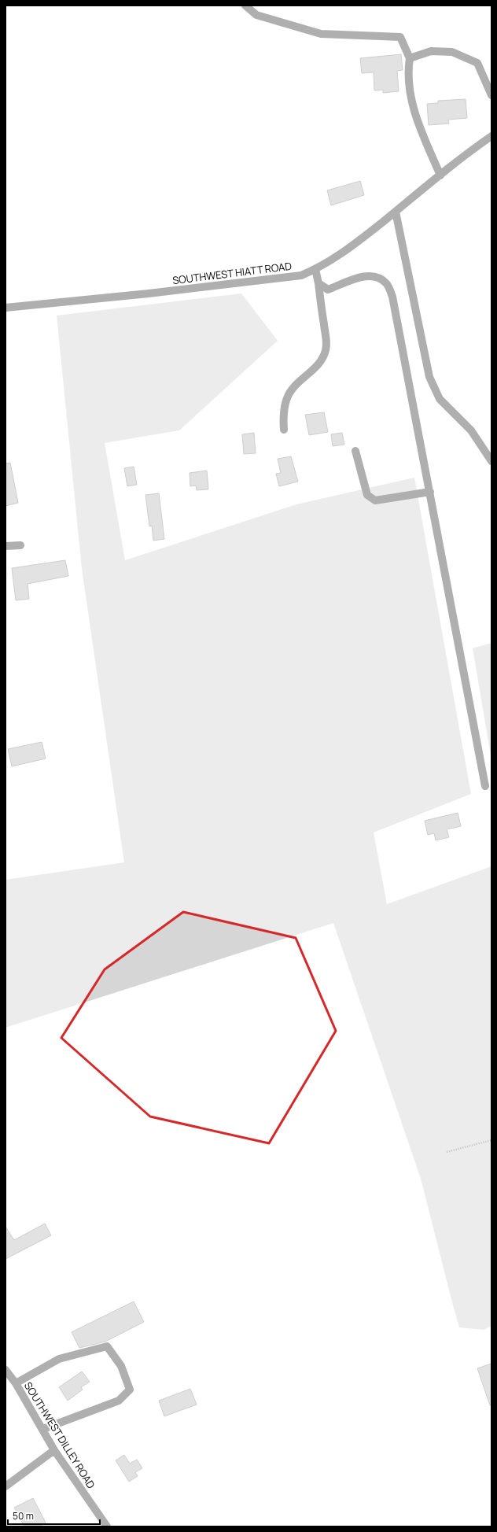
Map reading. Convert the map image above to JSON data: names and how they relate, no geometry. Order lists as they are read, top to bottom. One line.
{"streets":{"street":["SOUTHWEST HIATT ROAD","SOUTHWEST DILLEY ROAD"]},"scale_bar":"50 m"}
